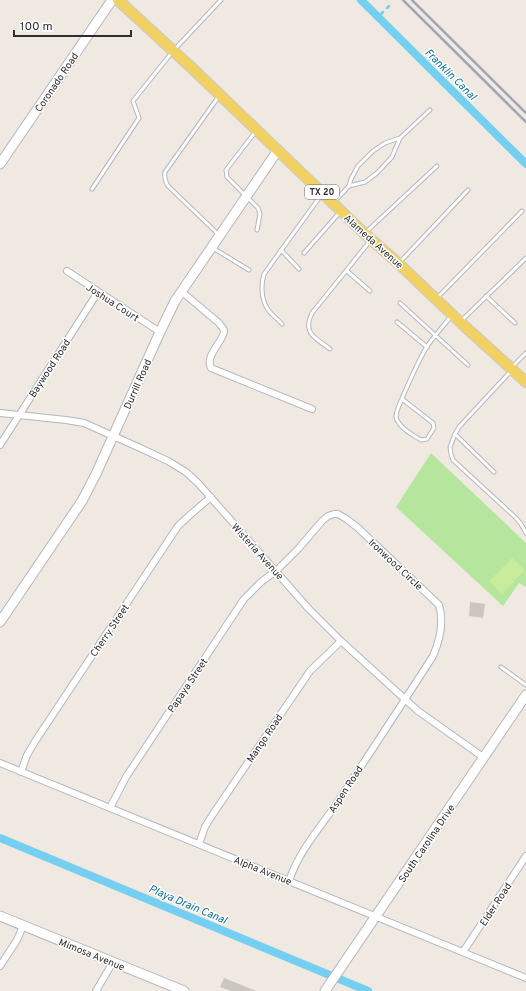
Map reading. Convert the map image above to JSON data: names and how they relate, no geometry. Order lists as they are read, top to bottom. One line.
{"streets":{"main road":["TX 20","Alameda Avenue"],"street":["Coronado Road","Joshua Court","Baywood Road","Durrill Road","Wisteria Avenue","Ironwood Circle","Cherry Street","Papaya Street","Mango Road","Aspen Road","South Carolina Drive","Alpha Avenue","Elder Road","Mimosa Avenue"]},"crossings":[["Alameda Avenue","Durrill Road"],["Joshua Court","Baywood Road"],["Joshua Court","Durrill Road"],["Baywood Road","Wisteria Avenue"],["Durrill Road","Wisteria Avenue"],["Wisteria Avenue","Ironwood Circle"],["Wisteria Avenue","Cherry Street"],["Wisteria Avenue","Papaya Street"],["Wisteria Avenue","Mango Road"],["Wisteria Avenue","Aspen Road"],["Wisteria Avenue","South Carolina Drive"],["Ironwood Circle","Papaya Street"],["Ironwood Circle","Aspen Road"],["Cherry Street","Alpha Avenue"],["Papaya Street","Alpha Avenue"],["Mango Road","Alpha Avenue"],["Aspen Road","Alpha Avenue"],["South Carolina Drive","Alpha Avenue"],["Alpha Avenue","Elder Road"]],"water":["Franklin Canal","Playa Drain Canal"],"scale_bar":"100 m"}
